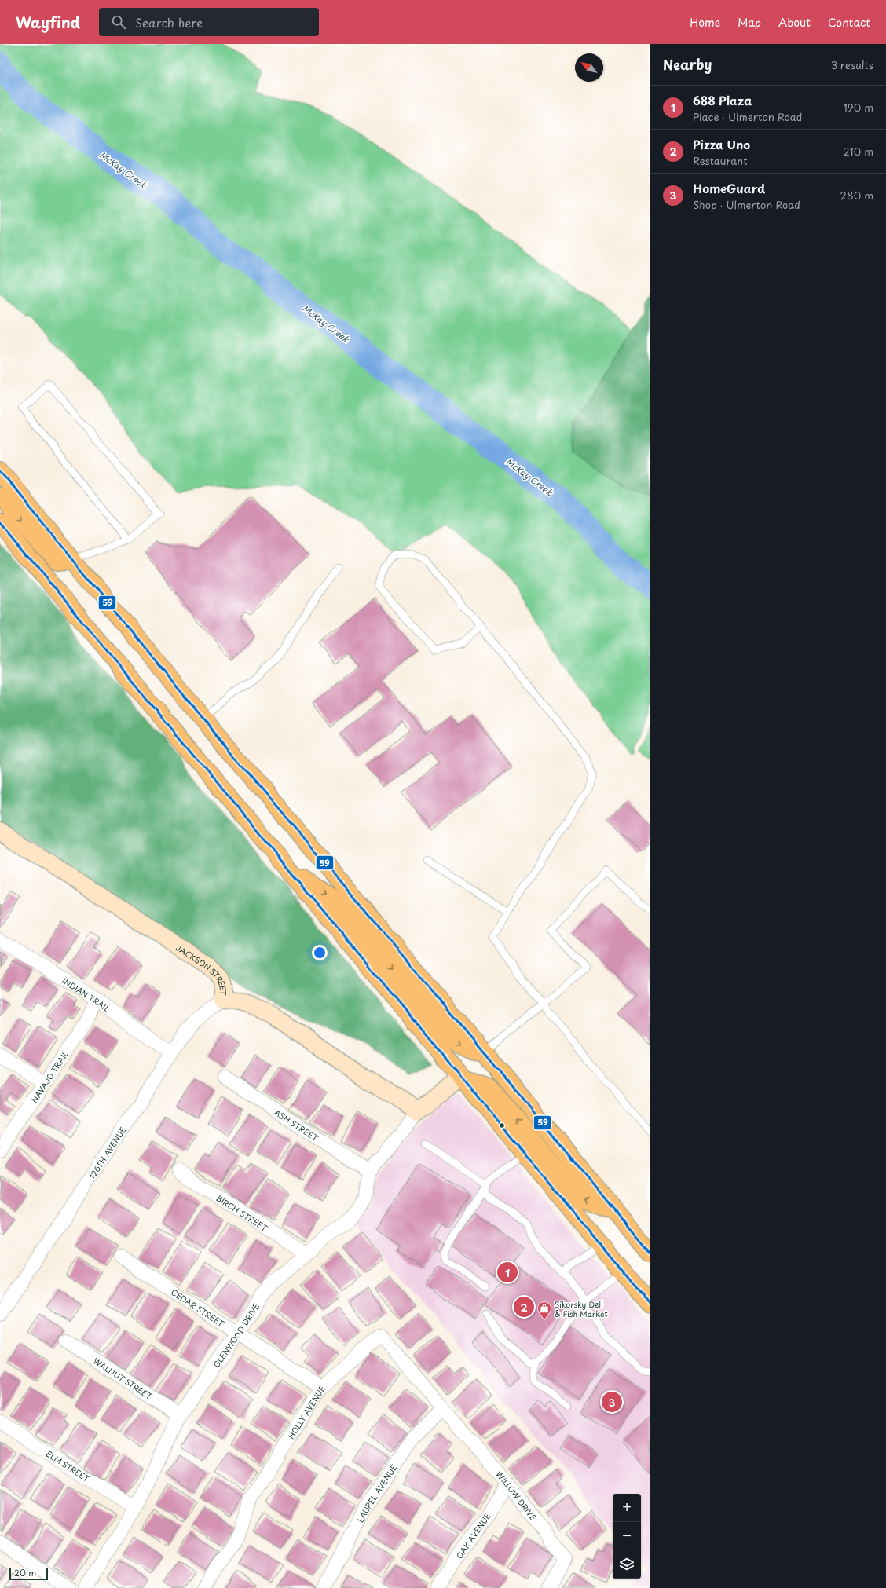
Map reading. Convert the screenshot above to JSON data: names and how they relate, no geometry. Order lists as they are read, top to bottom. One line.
{"streets":{"street":["JACKSON STREET","INDIAN TRAIL","NAVAJO TRAIL","ASH STREET","126TH AVENUE","BIRCH STREET","CEDAR STREET","GLENWOOD DRIVE","WALNUT STREET","HOLLY AVENUE","ELM STREET","LAUREL AVENUE","WILLOW DRIVE","OAK AVENUE"]},"crossings":[["JACKSON STREET","126TH AVENUE"],["JACKSON STREET","GLENWOOD DRIVE"],["INDIAN TRAIL","NAVAJO TRAIL"],["INDIAN TRAIL","126TH AVENUE"],["ASH STREET","GLENWOOD DRIVE"],["BIRCH STREET","GLENWOOD DRIVE"],["CEDAR STREET","GLENWOOD DRIVE"],["CEDAR STREET","HOLLY AVENUE"],["GLENWOOD DRIVE","WALNUT STREET"],["GLENWOOD DRIVE","ELM STREET"],["HOLLY AVENUE","LAUREL AVENUE"],["HOLLY AVENUE","WILLOW DRIVE"],["LAUREL AVENUE","WILLOW DRIVE"],["WILLOW DRIVE","OAK AVENUE"]],"water":["McKay Creek"],"places":{"shop":["Sikorsky Deli & Fish Market"]},"lines":["transit line 59"],"scale_bar":"20 m","north":"top left","page":{"header":"Wayfind","search":"Search here","nav":["Home","Map","About","Contact"],"heading":["Nearby","3 results"],"list":[{"mark":"1","name":"688 Plaza","note":"Place · Ulmerton Road","value":"190 m"},{"mark":"2","name":"Pizza Uno","note":"Restaurant","value":"210 m"},{"mark":"3","name":"HomeGuard","note":"Shop · Ulmerton Road","value":"280 m"}],"pins":["1","2","3"],"map_buttons":["+","−"],"scale":"20 m"}}
